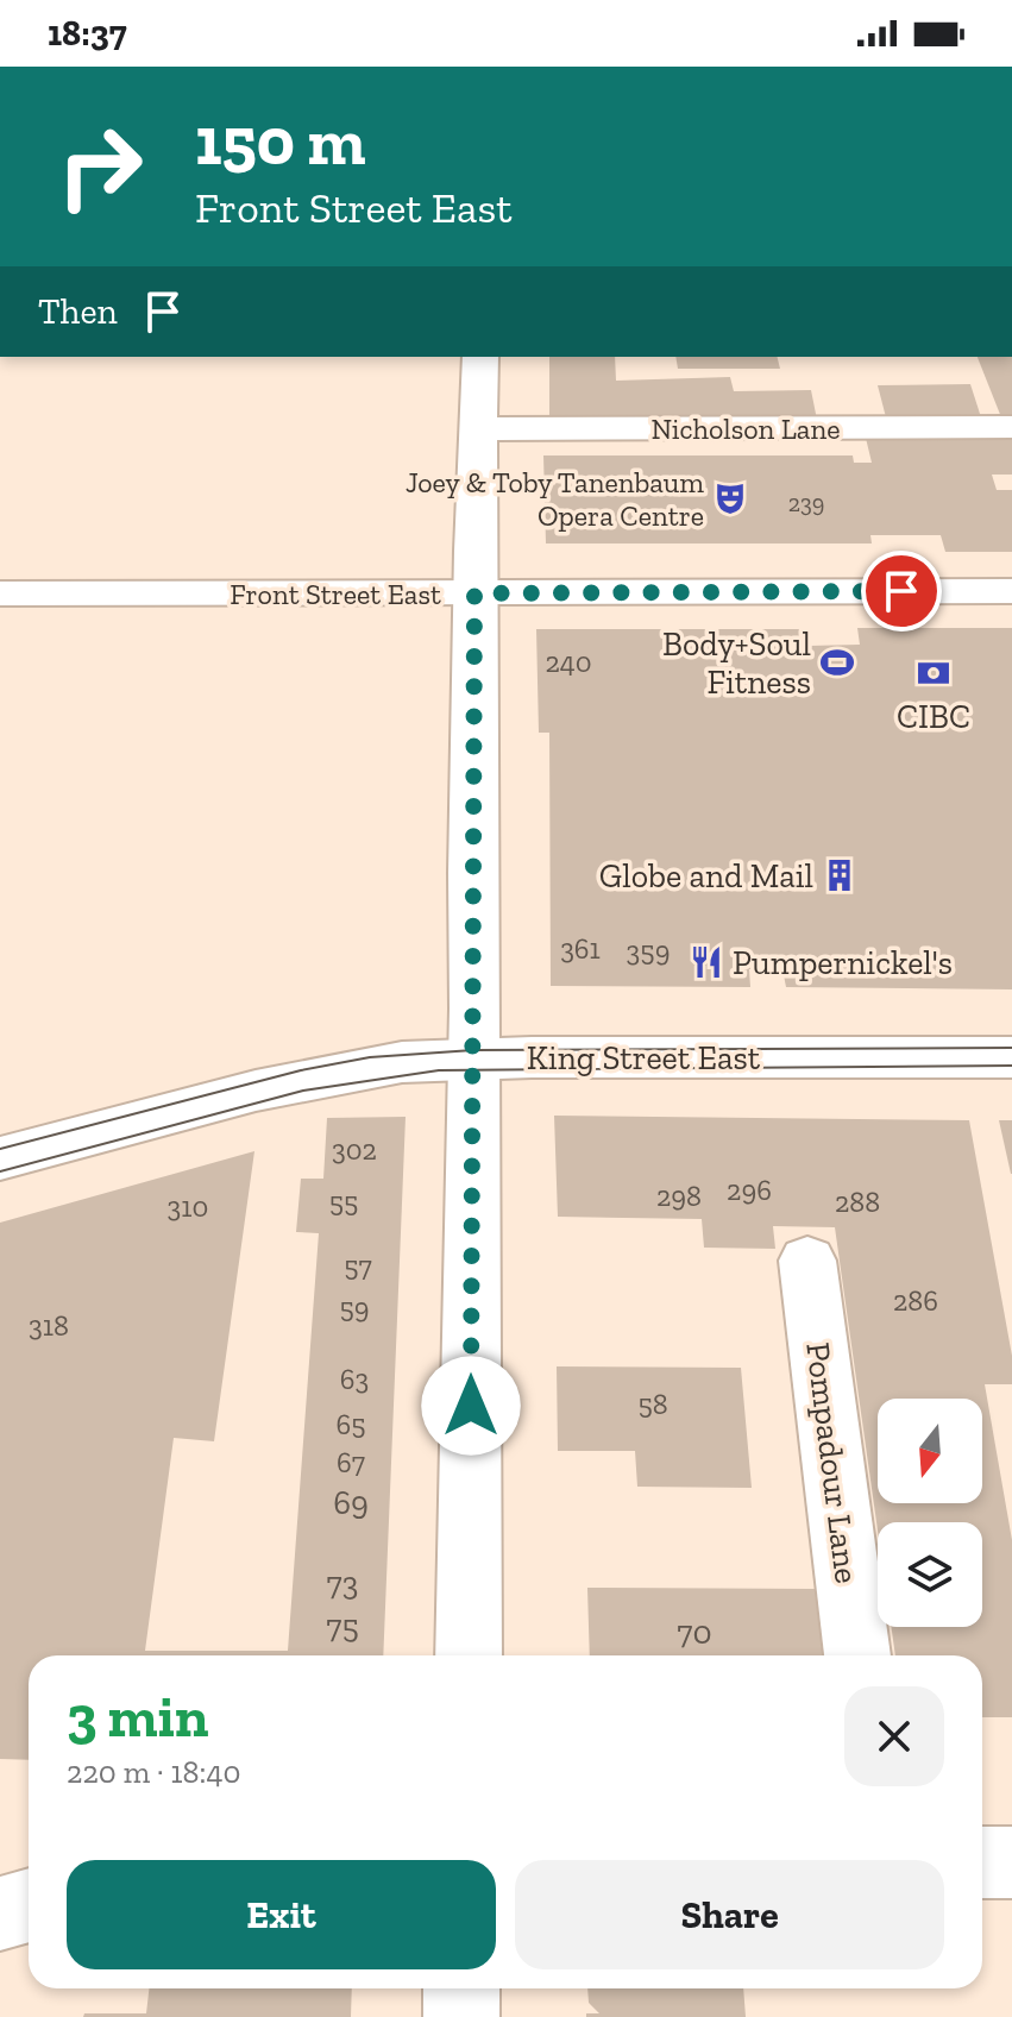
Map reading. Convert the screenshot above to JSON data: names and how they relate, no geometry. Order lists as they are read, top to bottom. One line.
{"streets":{"main road":["Nicholson Lane","Front Street East","King Street East","Pompadour Lane"]},"places":{"theatre":["Joey & Toby Tanenbaum Opera Centre"],"sports":["Body+Soul Fitness"],"bank":["CIBC"],"building":["Globe and Mail"],"restaurant":["Pumpernickel's"]},"house_numbers":["239","240","361","359","302","296","298","55","288","310","57","286","59","318","63","58","65","67","69","73","75","70"],"north":"bottom","page":{"status":"18:37","turn":["150 m","Front Street East"],"then":"Then","heading":["3 min","220 m · 18:40"],"buttons":["Exit","Share"]}}
